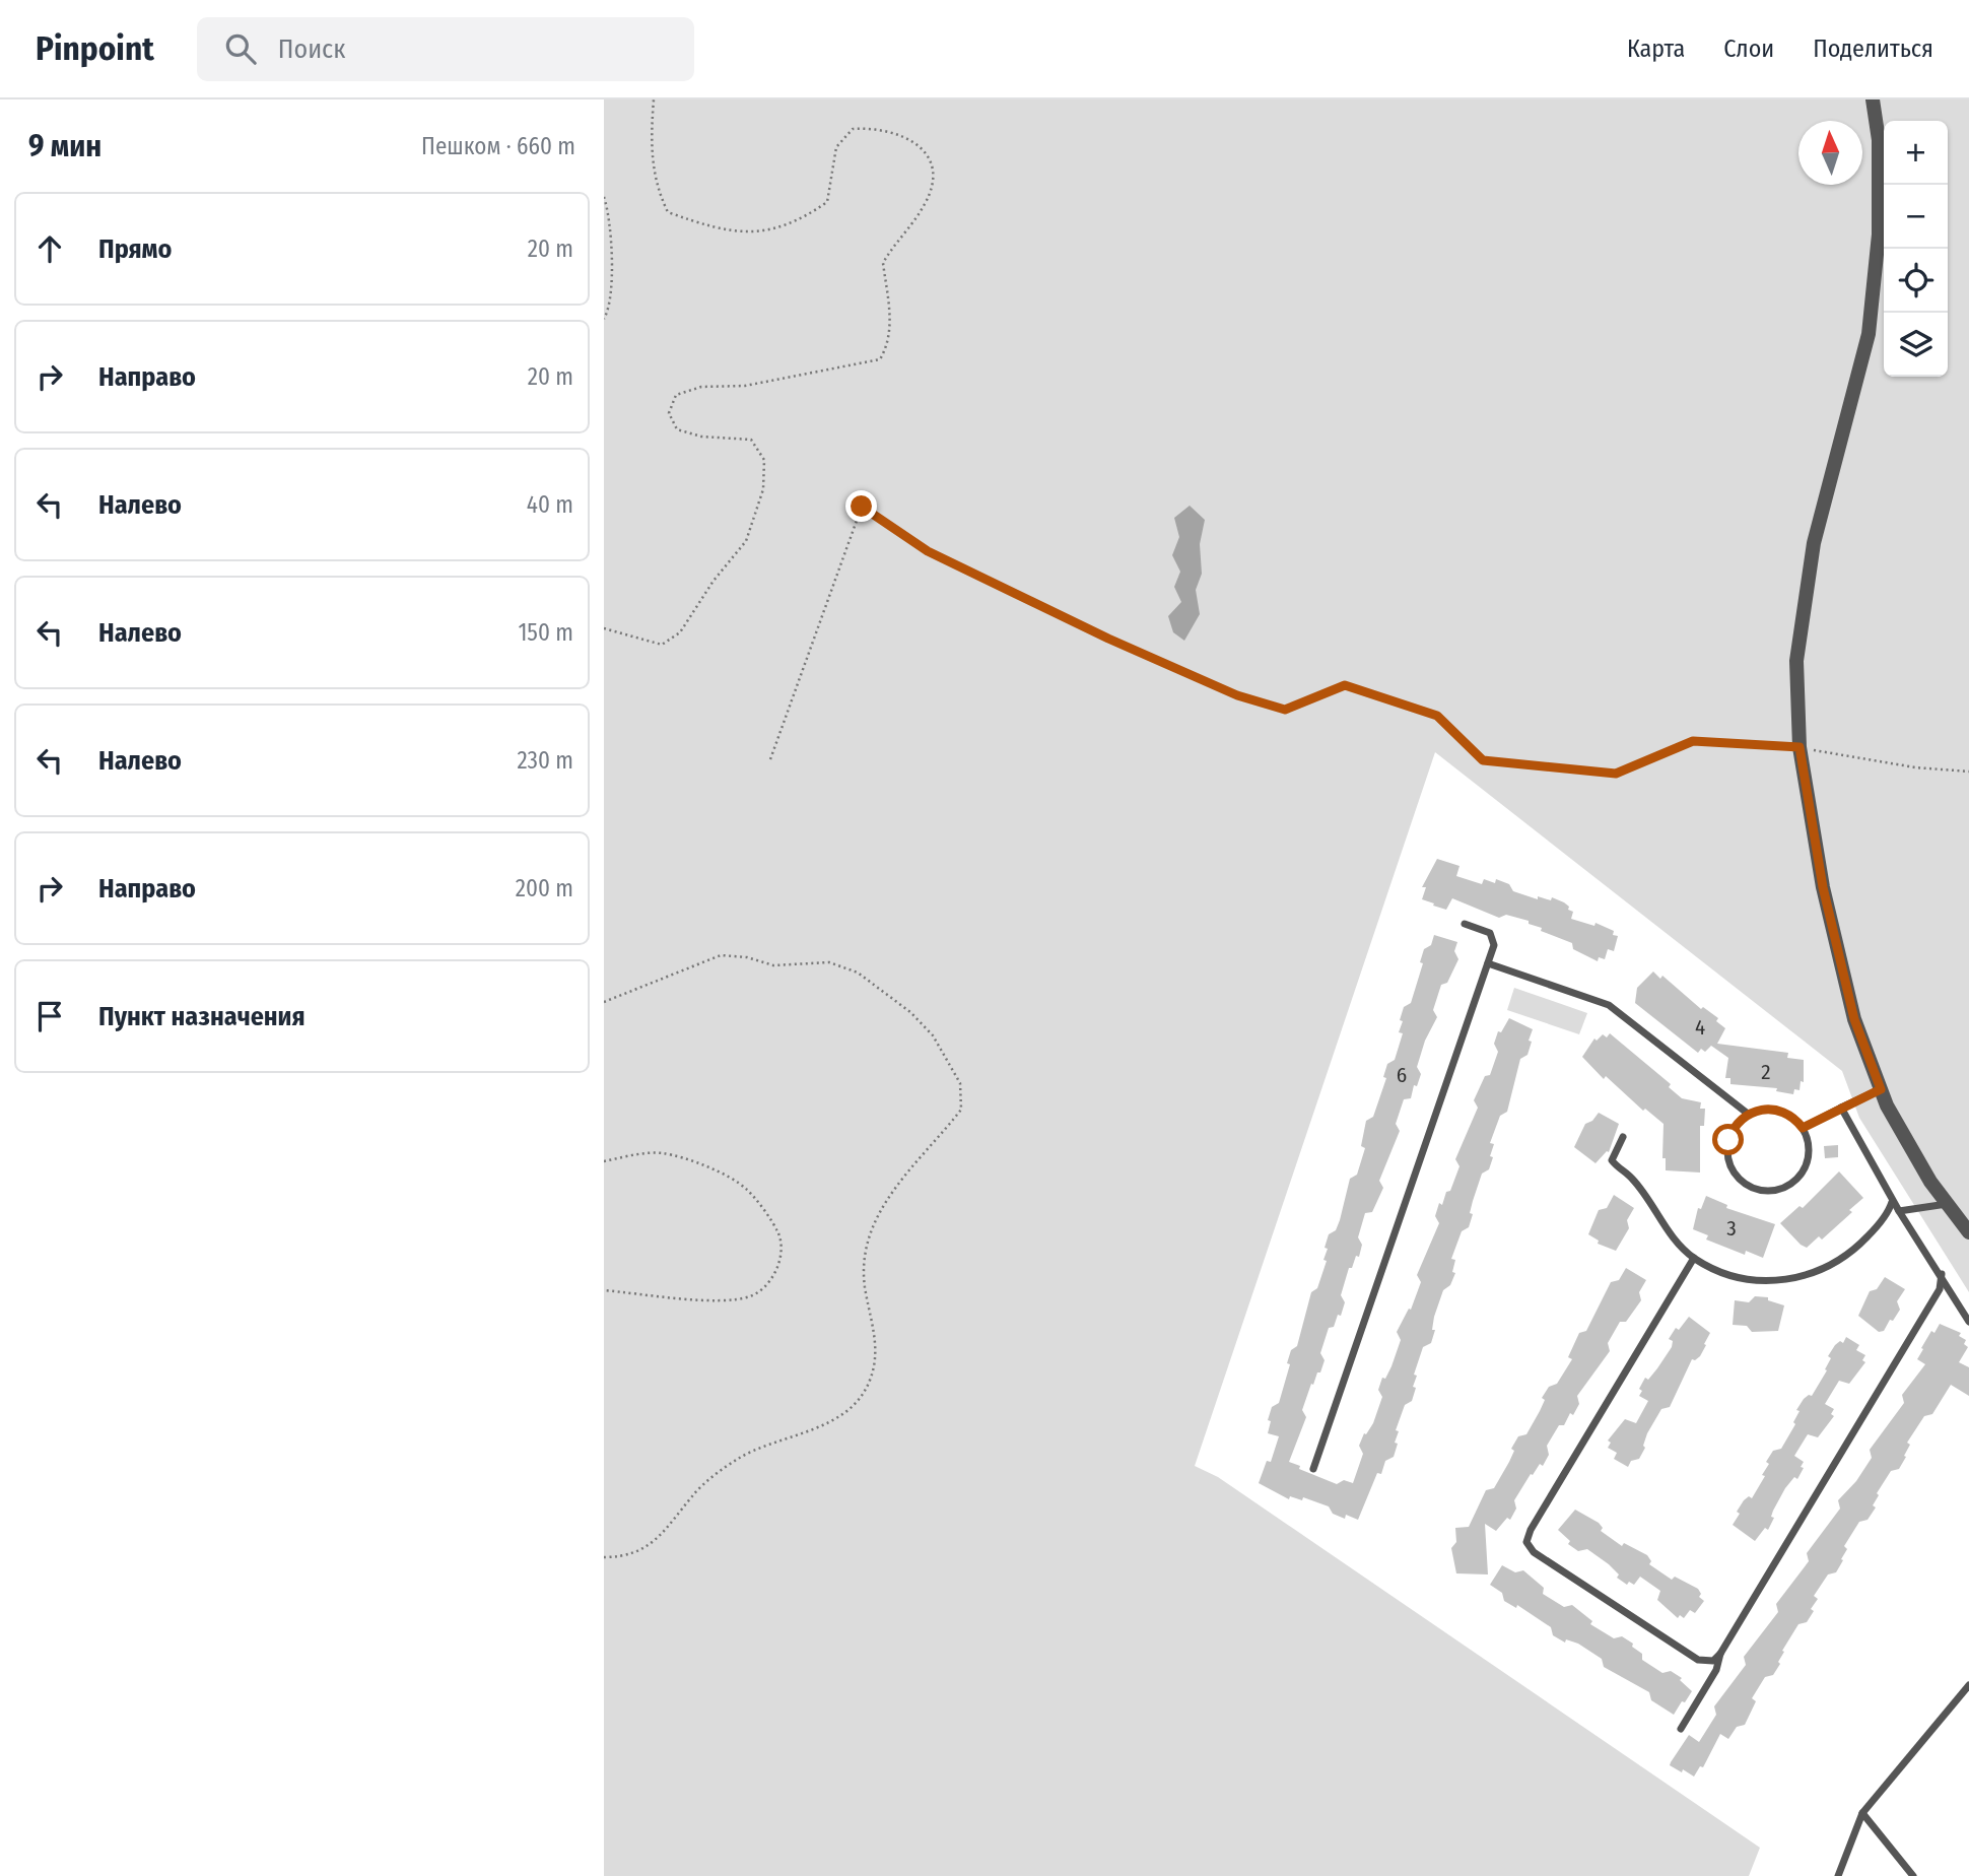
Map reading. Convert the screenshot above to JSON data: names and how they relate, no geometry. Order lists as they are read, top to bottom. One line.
{"house_numbers":["4","2","6","3"],"north":"top","page":{"header":"Pinpoint","search":"Поиск","nav":["Карта","Слои","Поделиться"],"heading":["9 мин","Пешком · 660 m"],"map_buttons":["+","−"],"list":[["Прямо","20 m"],["Направо","20 m"],["Налево","40 m"],["Налево","150 m"],["Налево","230 m"],["Направо","200 m"],"Пункт назначения"]}}
